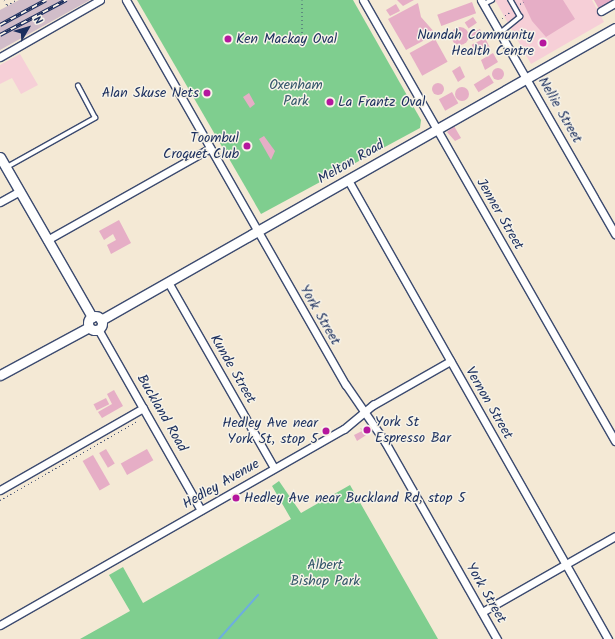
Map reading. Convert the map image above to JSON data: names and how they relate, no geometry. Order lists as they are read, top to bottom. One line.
{"streets":{"street":["Nellie Street","Melton Road","Jenner Street","York Street","Kunde Street","Vernon Street","Buckland Road","Hedley Avenue"]},"crossings":[["Nellie Street","Melton Road"],["Melton Road","Jenner Street"],["Melton Road","York Street"],["Melton Road","Kunde Street"],["Melton Road","Vernon Street"],["York Street","Hedley Avenue"],["Kunde Street","Hedley Avenue"],["Vernon Street","Hedley Avenue"],["Buckland Road","Hedley Avenue"]],"parks":["Oxenham Park","Albert Bishop Park"],"places":["Ken Mackay Oval","Nundah Community Health Centre","Alan Skuse Nets","La Frantz Oval","Toombul Croquet Club","York St Espresso Bar","Hedley Ave near York St, stop 5","Hedley Ave near Buckland Rd, stop 5"],"north":"top right"}
